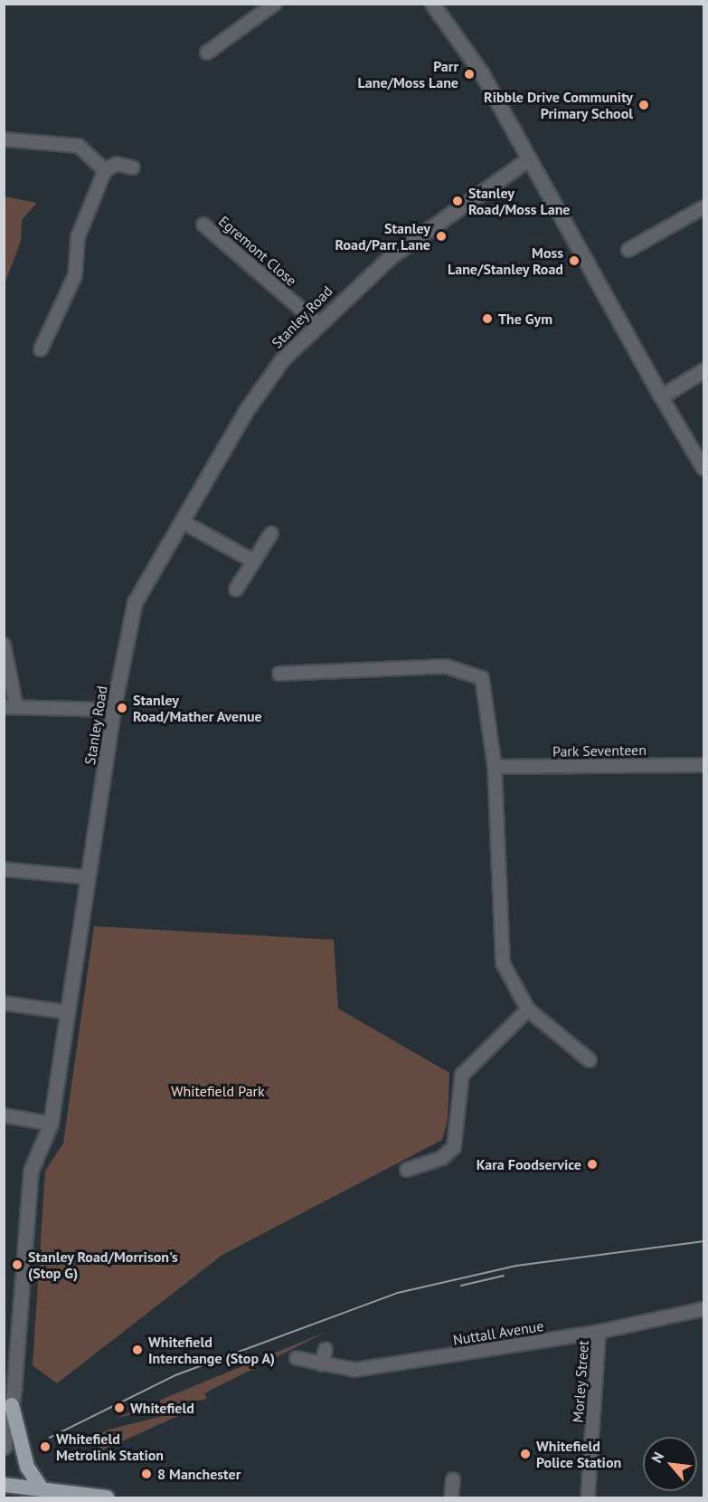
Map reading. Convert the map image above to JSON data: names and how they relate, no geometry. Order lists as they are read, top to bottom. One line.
{"streets":{"street":["Egremont Close","Stanley Road","Park Seventeen","Nuttall Avenue","Morley Street"]},"crossings":[["Egremont Close","Stanley Road"],["Nuttall Avenue","Morley Street"]],"parks":["Whitefield Park"],"places":["Parr Lane/Moss Lane","Ribble Drive Community Primary School","Stanley Road/Moss Lane","Stanley Road/Parr Lane","Moss Lane/Stanley Road","The Gym","Stanley Road/Mather Avenue","Kara Foodservice","Stanley Road/Morrison's (Stop G)","Whitefield Interchange (Stop A)","Whitefield","Whitefield Metrolink Station","Whitefield Police Station","8 Manchester"],"north":"top left"}
